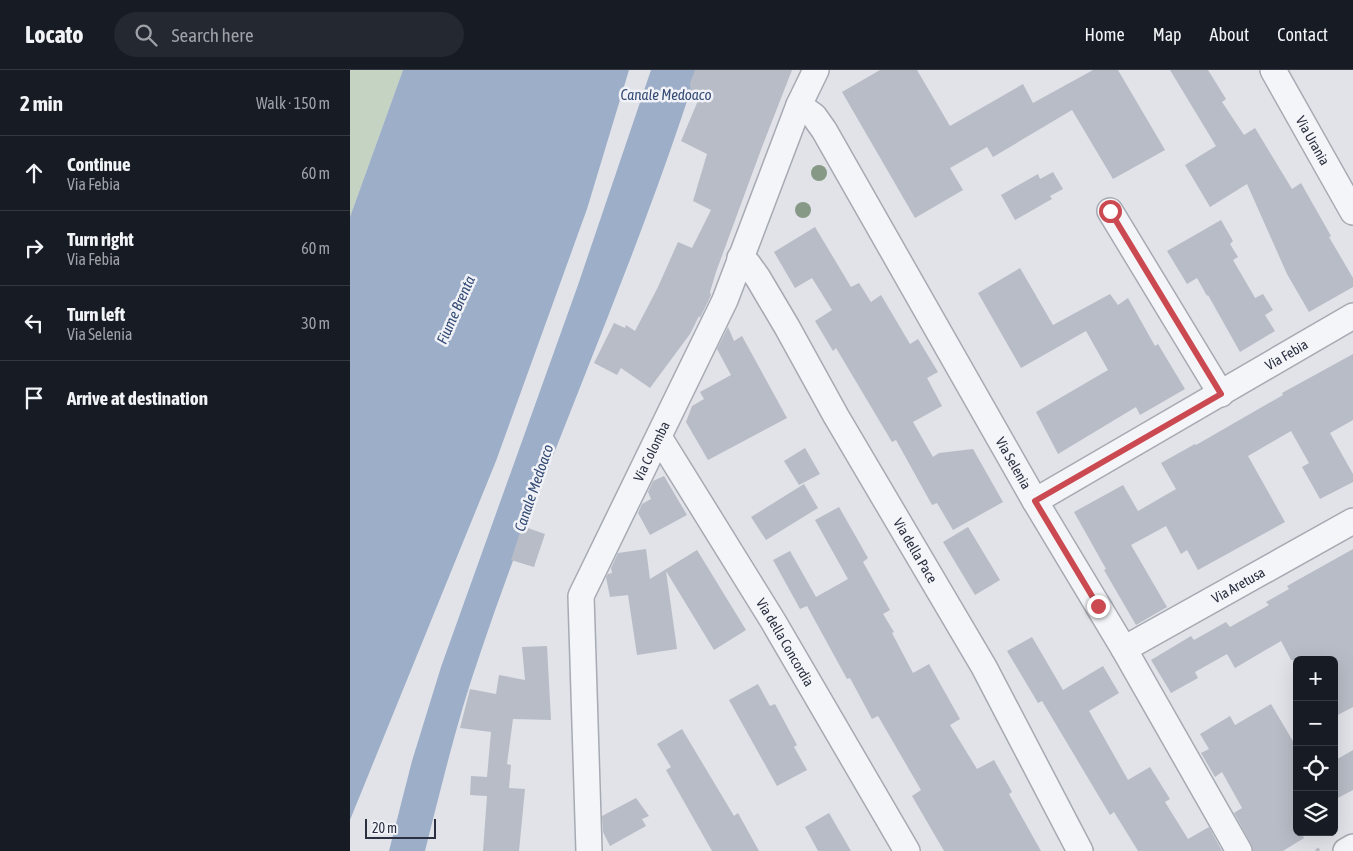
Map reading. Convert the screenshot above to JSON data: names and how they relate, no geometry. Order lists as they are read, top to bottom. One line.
{"streets":{"street":["Via Urania","Via Febia","Via Colomba","Via Selenia","Via della Pace","Via Aretusa","Via della Concordia"]},"crossings":[["Via Febia","Via Selenia"],["Via Colomba","Via Selenia"],["Via Colomba","Via della Pace"],["Via Colomba","Via della Concordia"],["Via Selenia","Via Aretusa"]],"water":["Canale Medoaco","Fiume Brenta"],"scale_bar":"20 m","page":{"header":"Locato","search":"Search here","nav":["Home","Map","About","Contact"],"heading":["2 min","Walk · 150 m"],"list":[["Continue","Via Febia","60 m"],["Turn right","Via Febia","60 m"],["Turn left","Via Selenia","30 m"],"Arrive at destination"],"map_buttons":["+","−"],"scale":"20 m"}}
